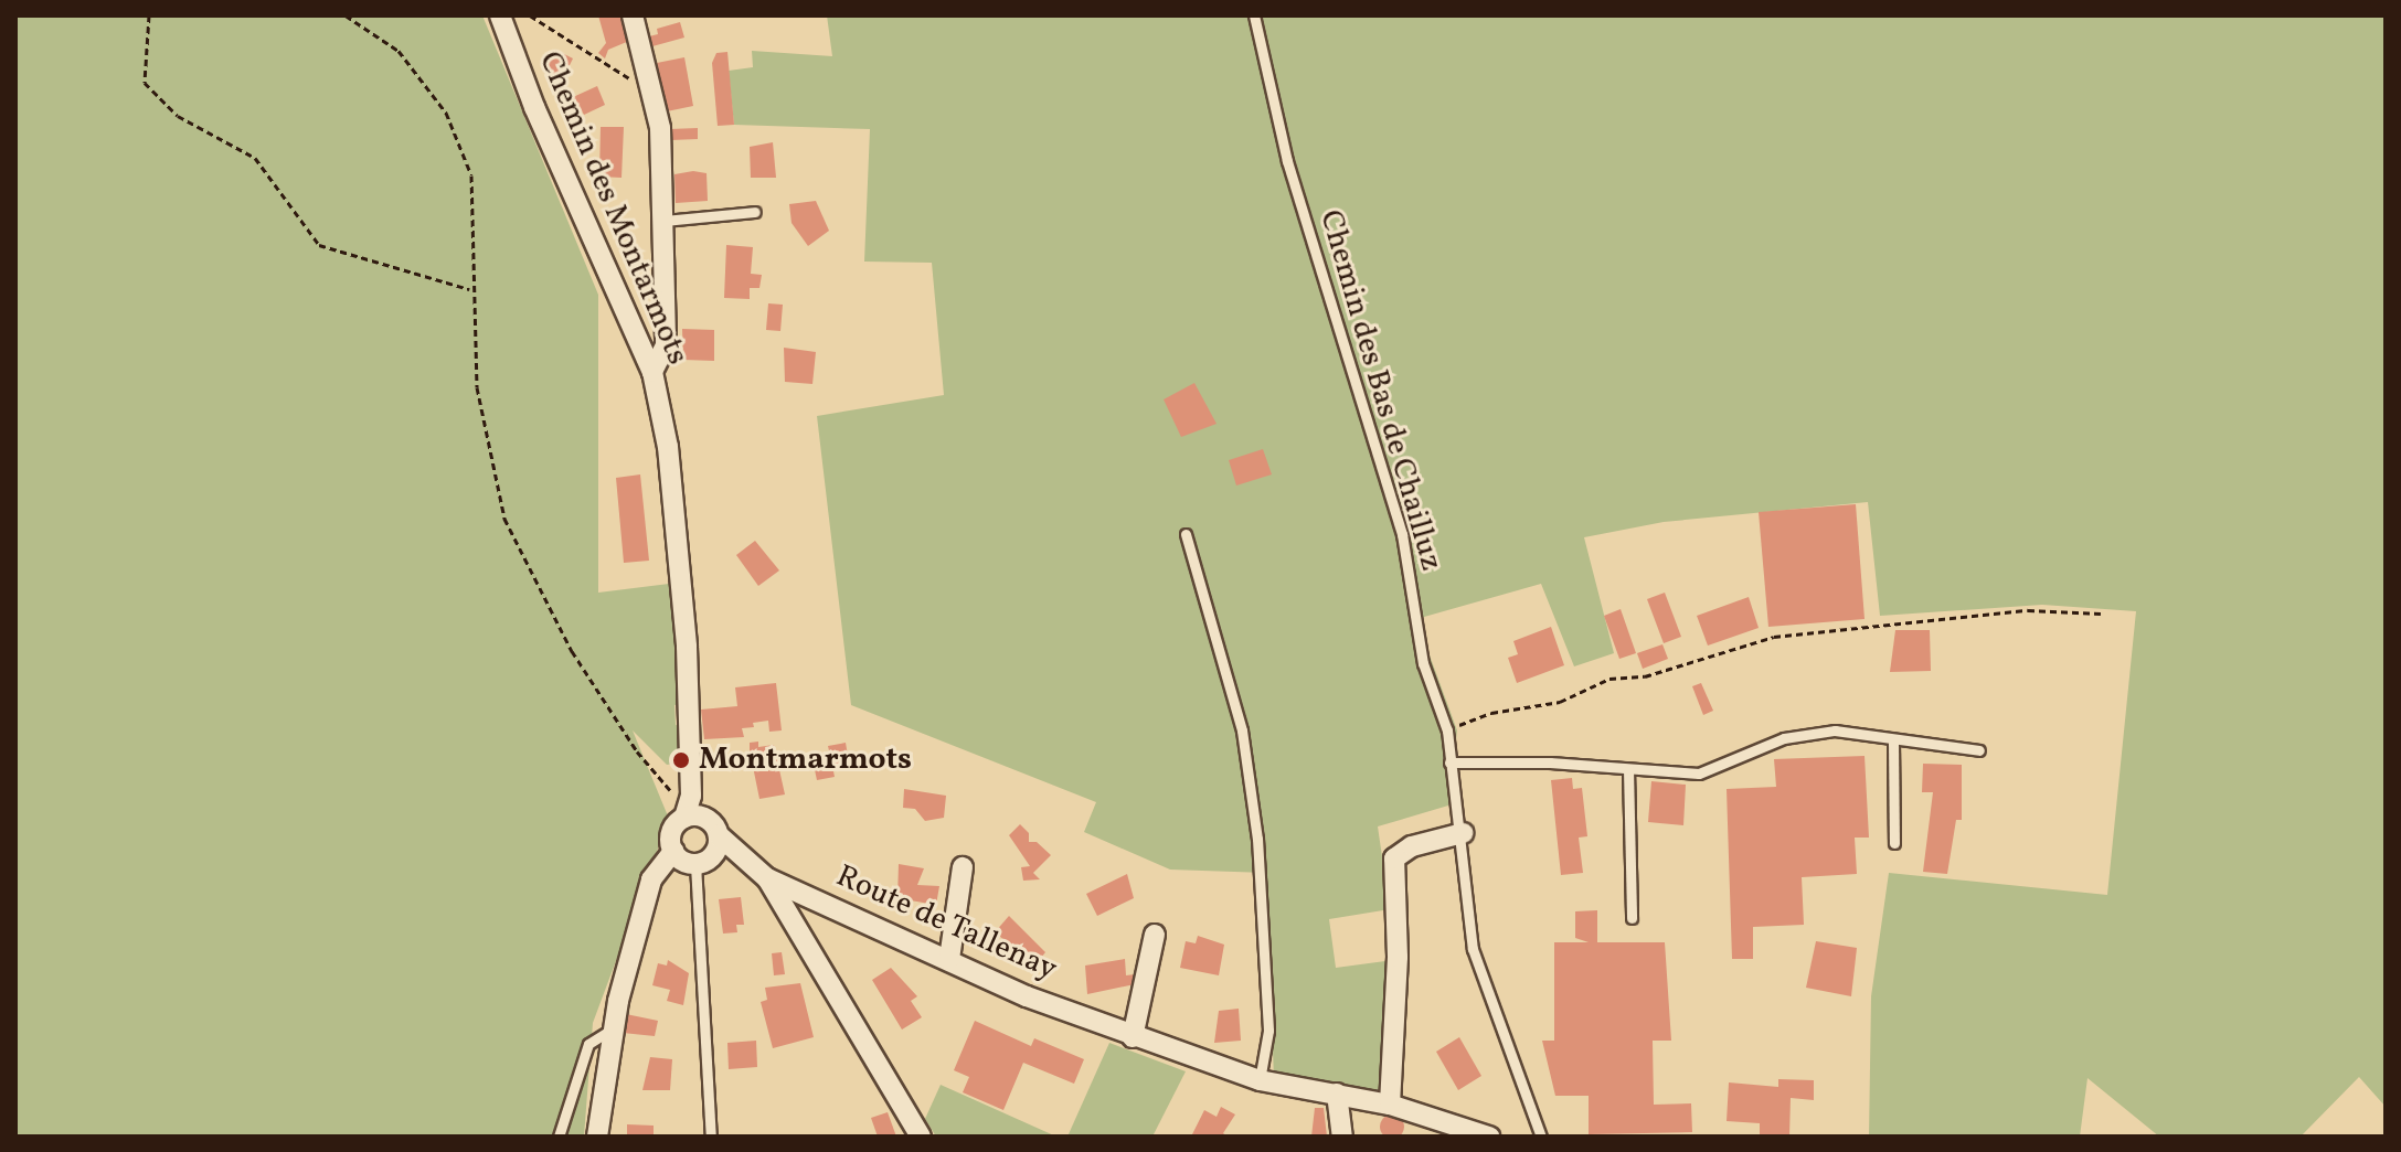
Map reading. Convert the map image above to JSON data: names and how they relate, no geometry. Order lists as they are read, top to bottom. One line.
{"streets":{"street":["Chemin des Montarmots","Route de Tallenay"],"lane":["Chemin des Bas de Chailluz"]},"crossings":[["Chemin des Montarmots","Route de Tallenay"]],"places":["Montmarmots"]}
